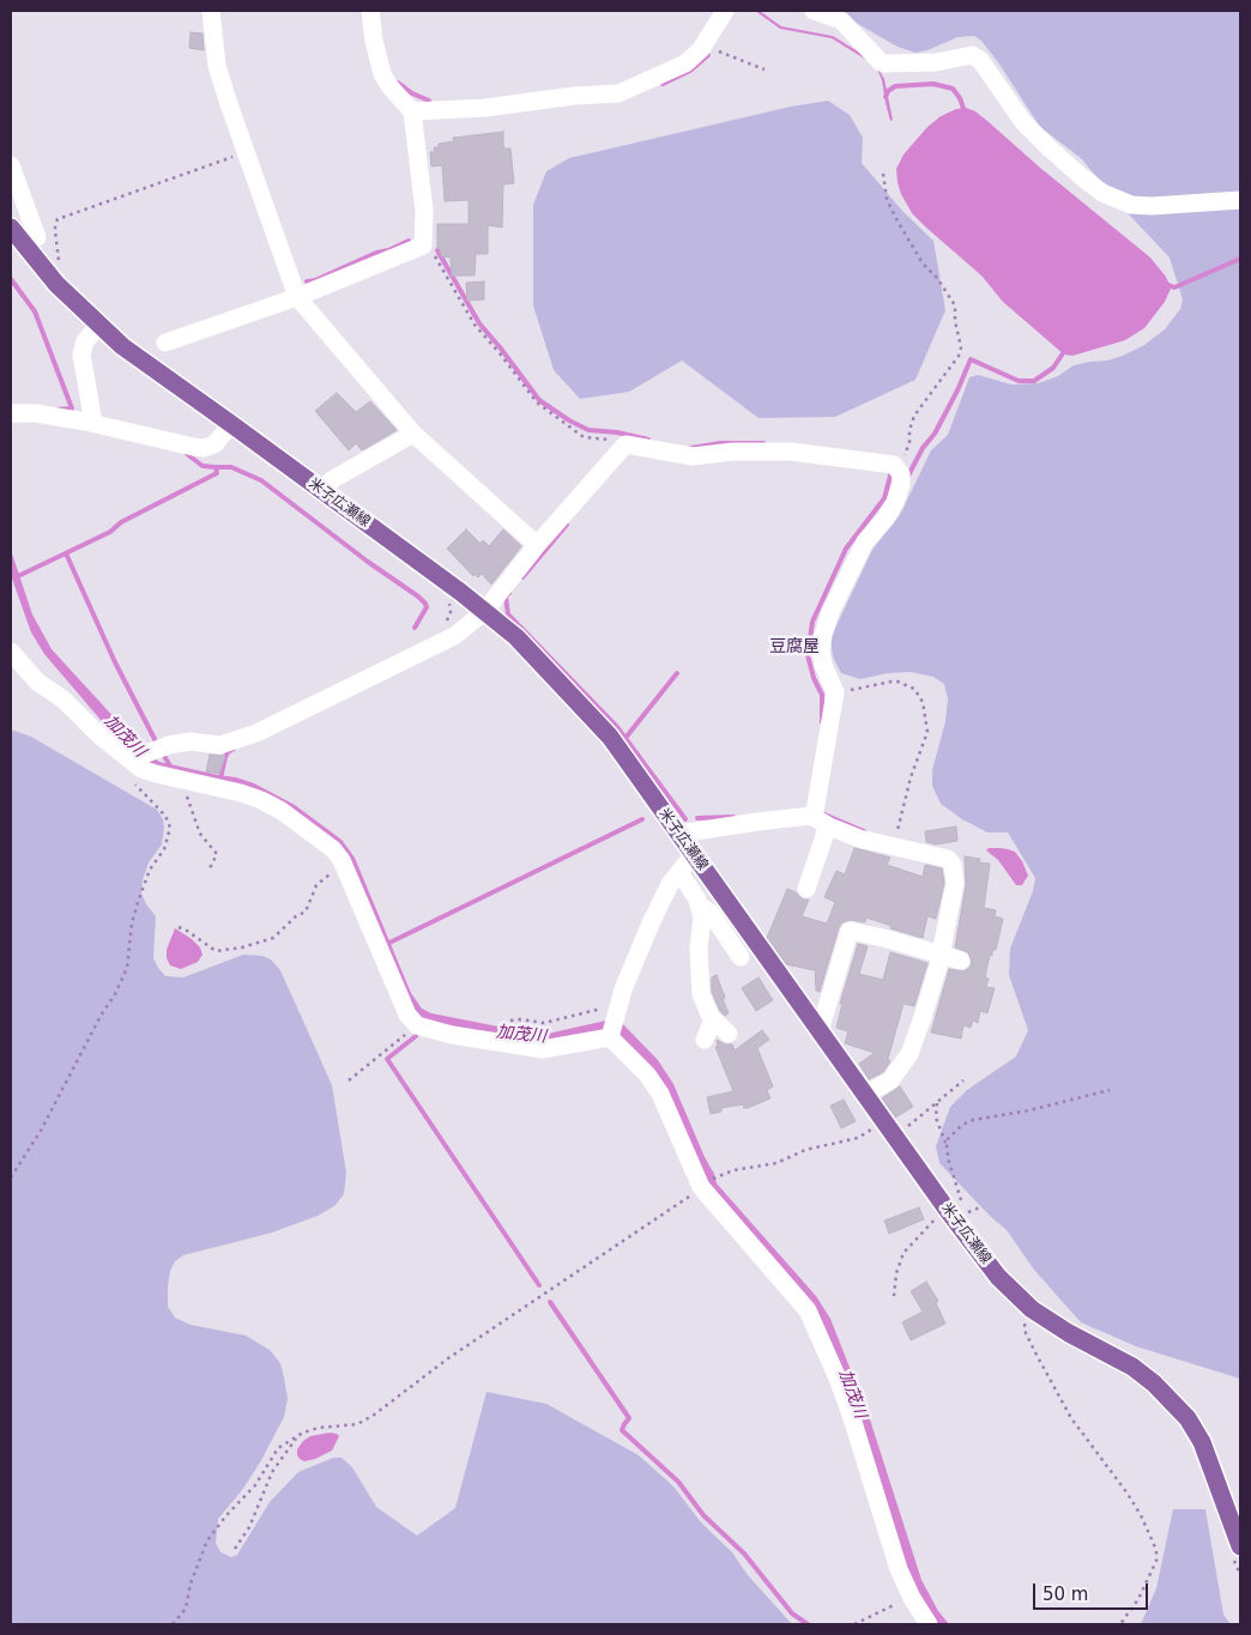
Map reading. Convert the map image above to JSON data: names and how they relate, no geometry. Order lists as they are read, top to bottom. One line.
{"streets":{"main road":["米子広瀬線"]},"districts":["豆腐屋"],"water":["加茂川"],"scale_bar":"50 m"}
